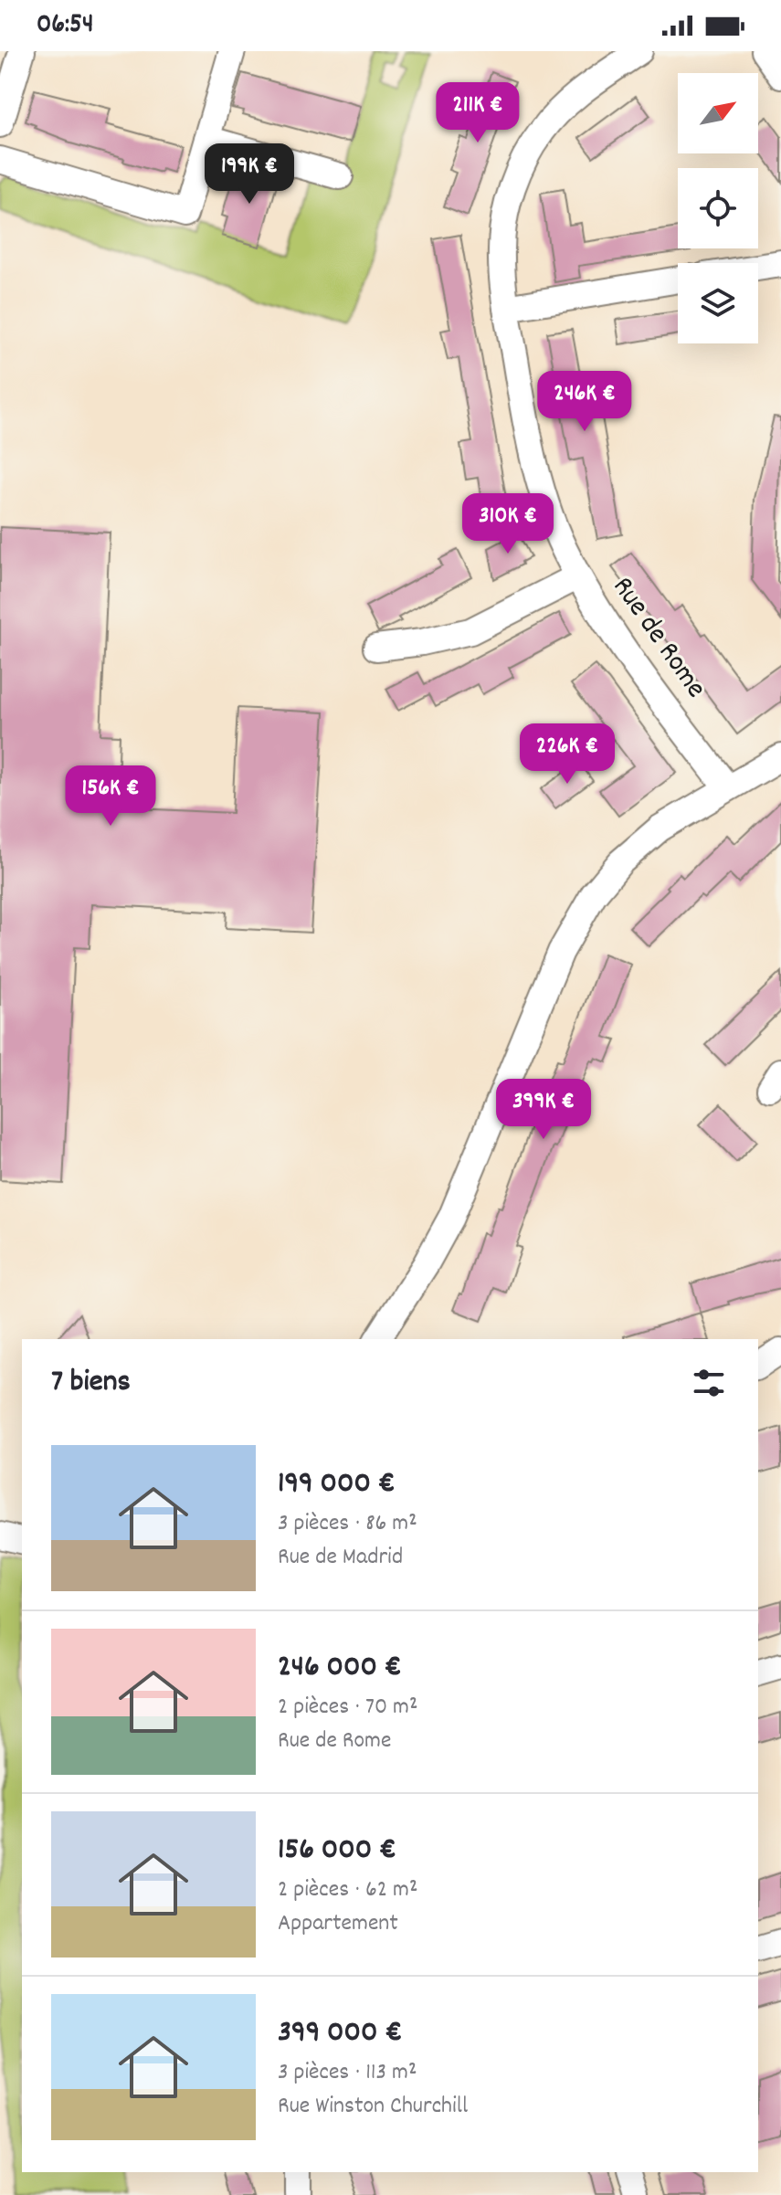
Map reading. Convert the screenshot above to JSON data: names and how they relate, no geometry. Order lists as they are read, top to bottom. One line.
{"streets":{"street":["Rue de Rome"]},"north":"top right","page":{"status":"06:54","price":["211K €","199K €","246K €","310K €","226K €","156K €","399K €"],"heading":"7 biens","list":[{"name":"199 000 €","note":"3 pièces · 86 m² · Rue de Madrid"},{"name":"246 000 €","note":"2 pièces · 70 m² · Rue de Rome"},{"name":"156 000 €","note":"2 pièces · 62 m² · Appartement"},{"name":"399 000 €","note":"3 pièces · 113 m² · Rue Winston Churchill"}]}}
